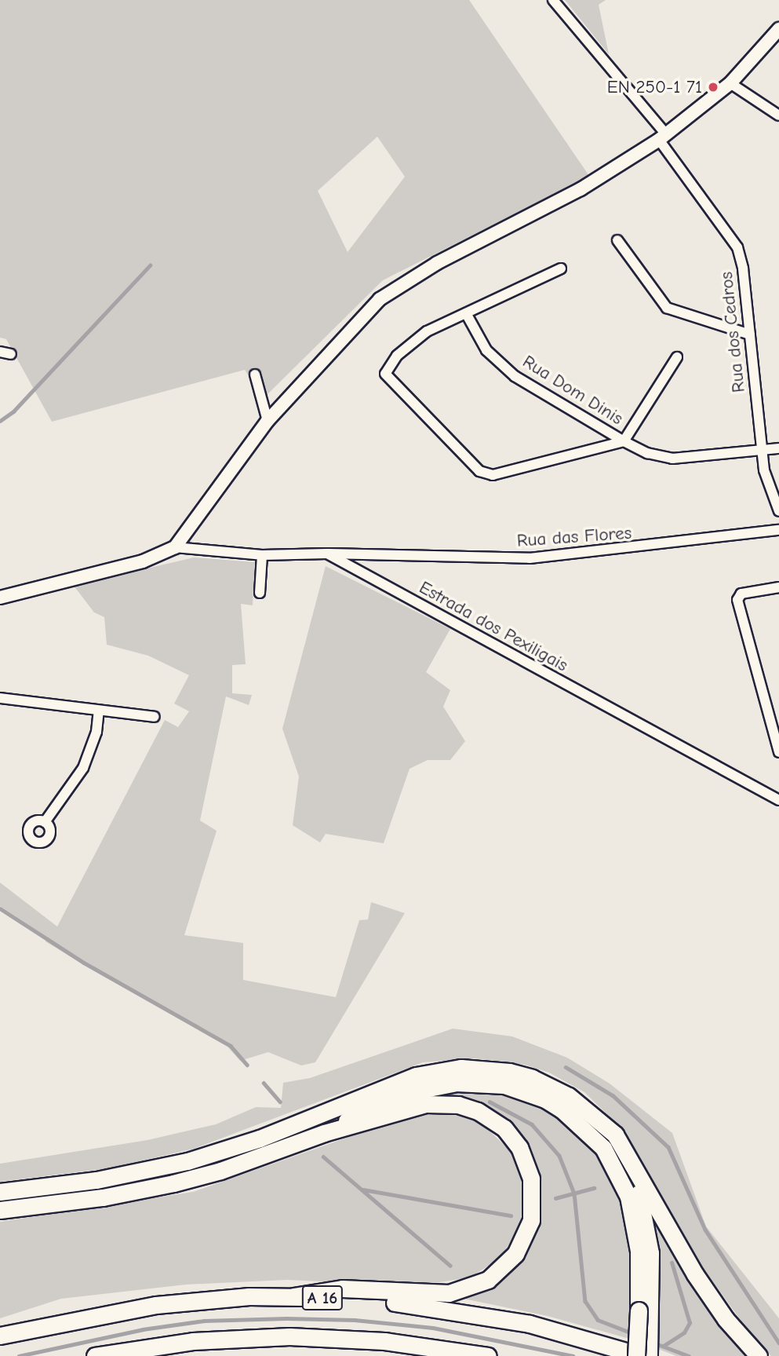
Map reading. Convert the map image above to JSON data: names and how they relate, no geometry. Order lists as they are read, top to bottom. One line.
{"streets":{"highway":["A 16"],"street":["Rua dos Cedros","Rua Dom Dinis","Rua das Flores","Estrada dos Pexiligais"]},"crossings":[["Rua das Flores","Estrada dos Pexiligais"]],"places":["EN 250-1 71"]}
